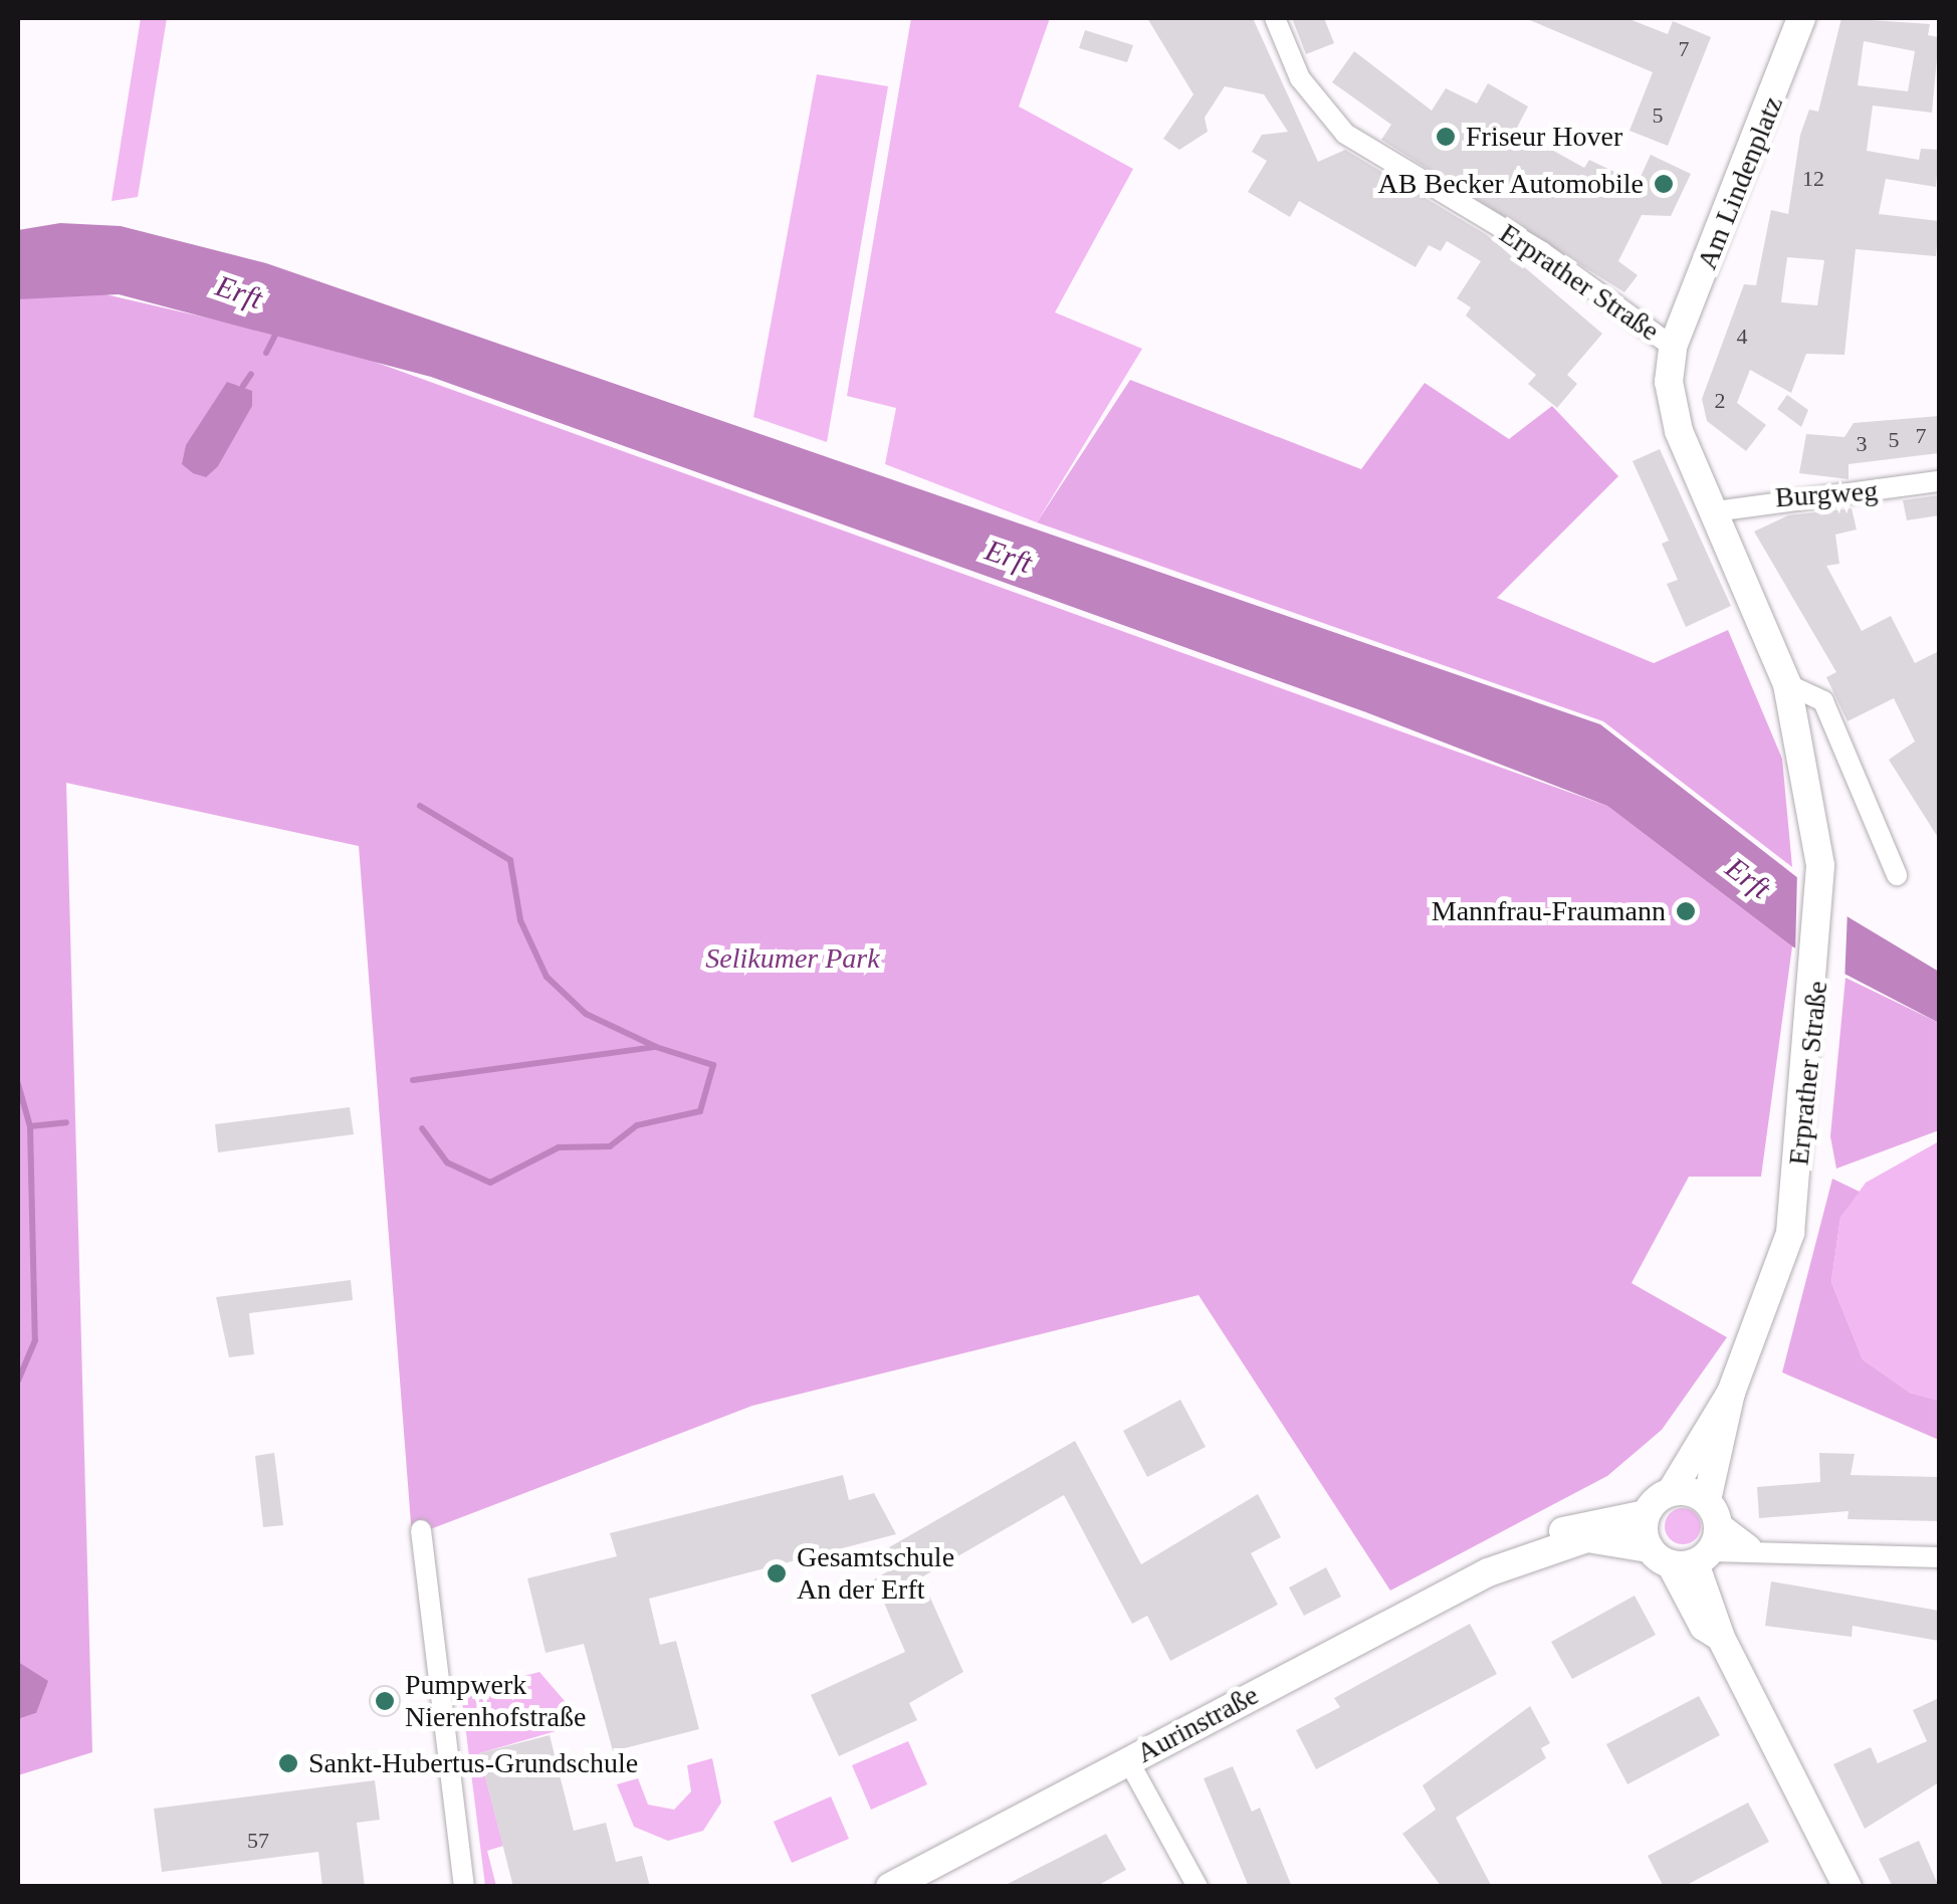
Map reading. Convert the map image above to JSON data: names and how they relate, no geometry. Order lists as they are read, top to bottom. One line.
{"streets":{"main road":["Am Lindenplatz","Erprather Straße","Aurinstraße"],"street":["Burgweg"]},"crossings":[["Am Lindenplatz","Erprather Straße"],["Erprather Straße","Burgweg"],["Erprather Straße","Aurinstraße"]],"water":["Erft"],"parks":["Selikumer Park"],"places":["Friseur Hover","AB Becker Automobile","Mannfrau-Fraumann","Gesamtschule An der Erft","Pumpwerk Nierenhofstraße","Sankt-Hubertus-Grundschule"],"house_numbers":["7","5","12","4","2","7","5","3","57"]}
